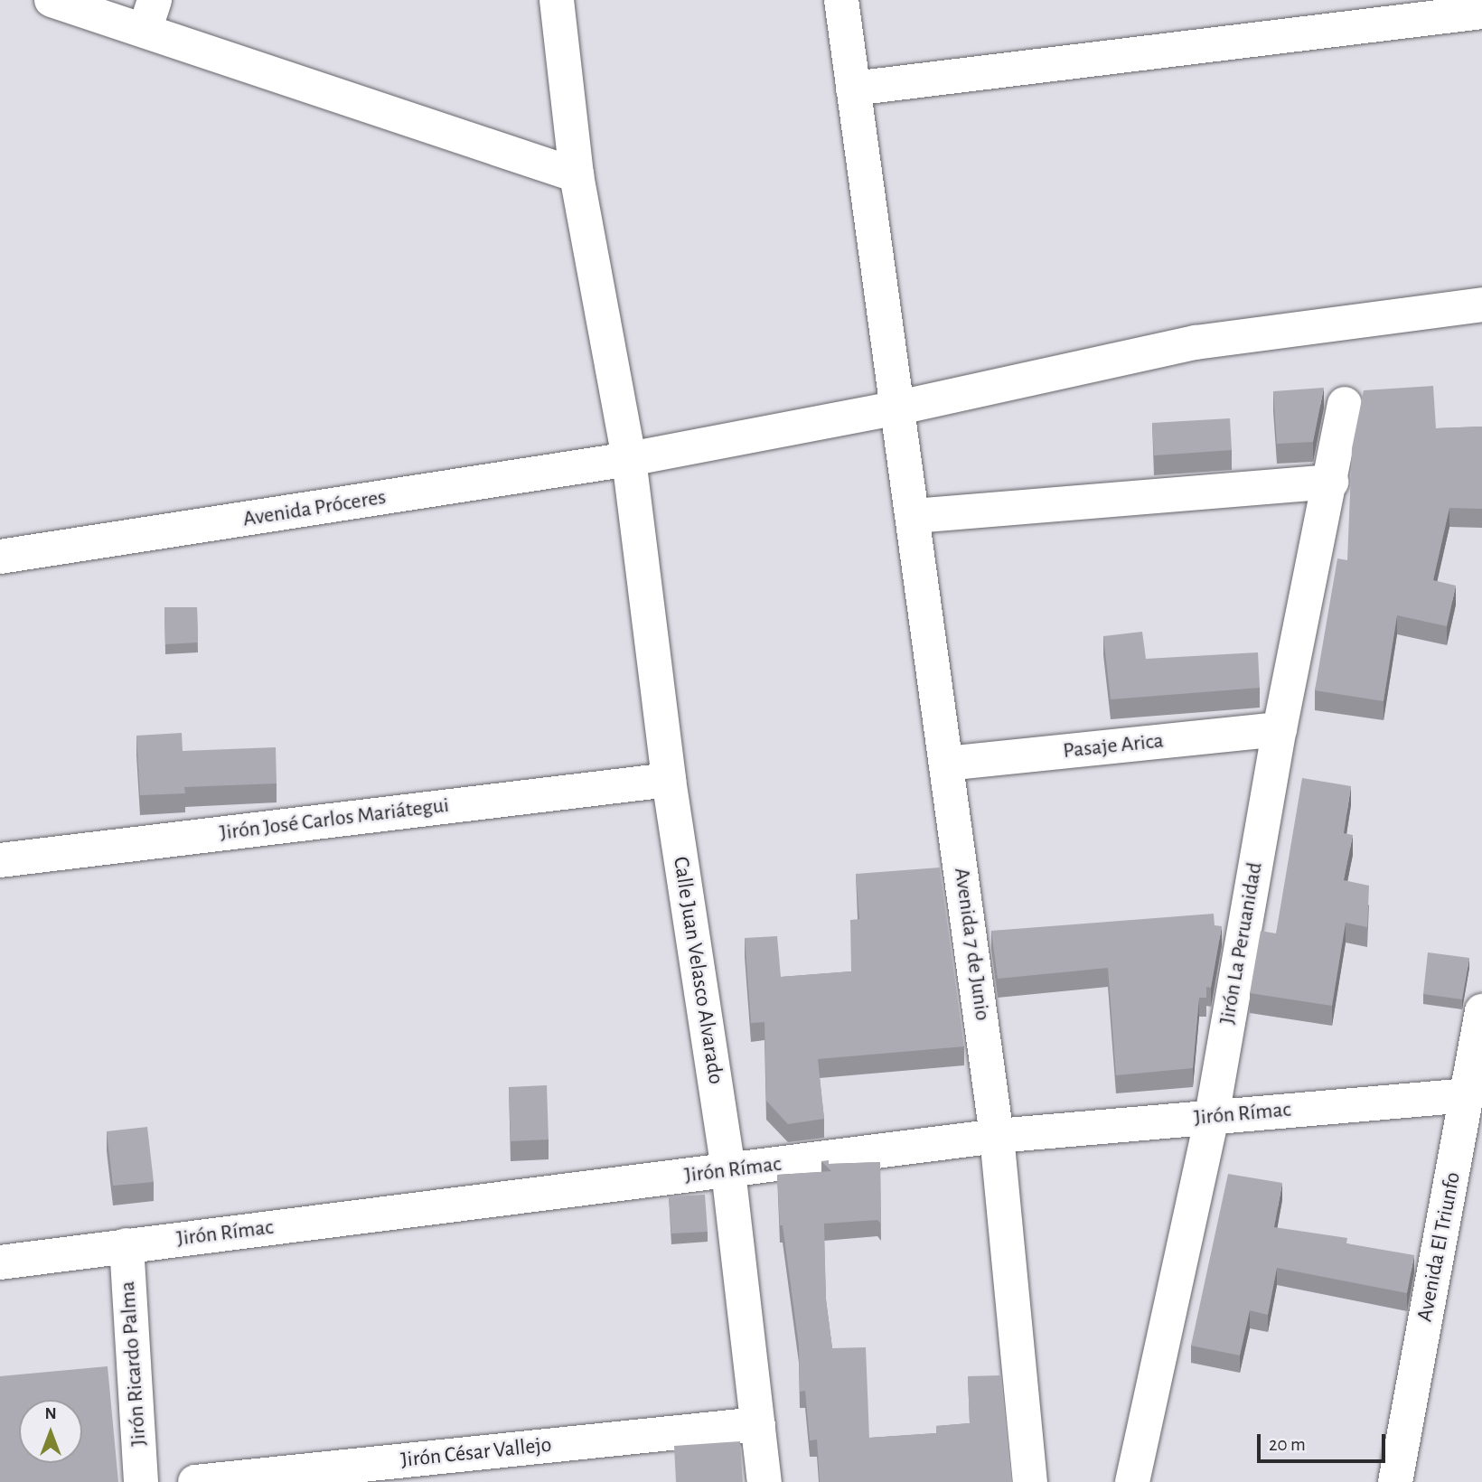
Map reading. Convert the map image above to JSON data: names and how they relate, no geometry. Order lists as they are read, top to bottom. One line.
{"streets":{"street":["Avenida Próceres","Pasaje Arica","Jirón José Carlos Mariátegui","Jirón La Peruanidad","Avenida 7 de Junio","Calle Juan Velasco Alvarado","Jirón Rímac","Avenida El Triunfo","Jirón Ricardo Palma","Jirón César Vallejo"]},"crossings":[["Avenida Próceres","Avenida 7 de Junio"],["Avenida Próceres","Calle Juan Velasco Alvarado"],["Pasaje Arica","Jirón La Peruanidad"],["Pasaje Arica","Avenida 7 de Junio"],["Jirón José Carlos Mariátegui","Calle Juan Velasco Alvarado"],["Jirón La Peruanidad","Jirón Rímac"],["Avenida 7 de Junio","Jirón Rímac"],["Calle Juan Velasco Alvarado","Jirón Rímac"],["Calle Juan Velasco Alvarado","Jirón César Vallejo"],["Jirón Rímac","Avenida El Triunfo"],["Jirón Rímac","Jirón Ricardo Palma"]],"scale_bar":"20 m","north":"top"}
